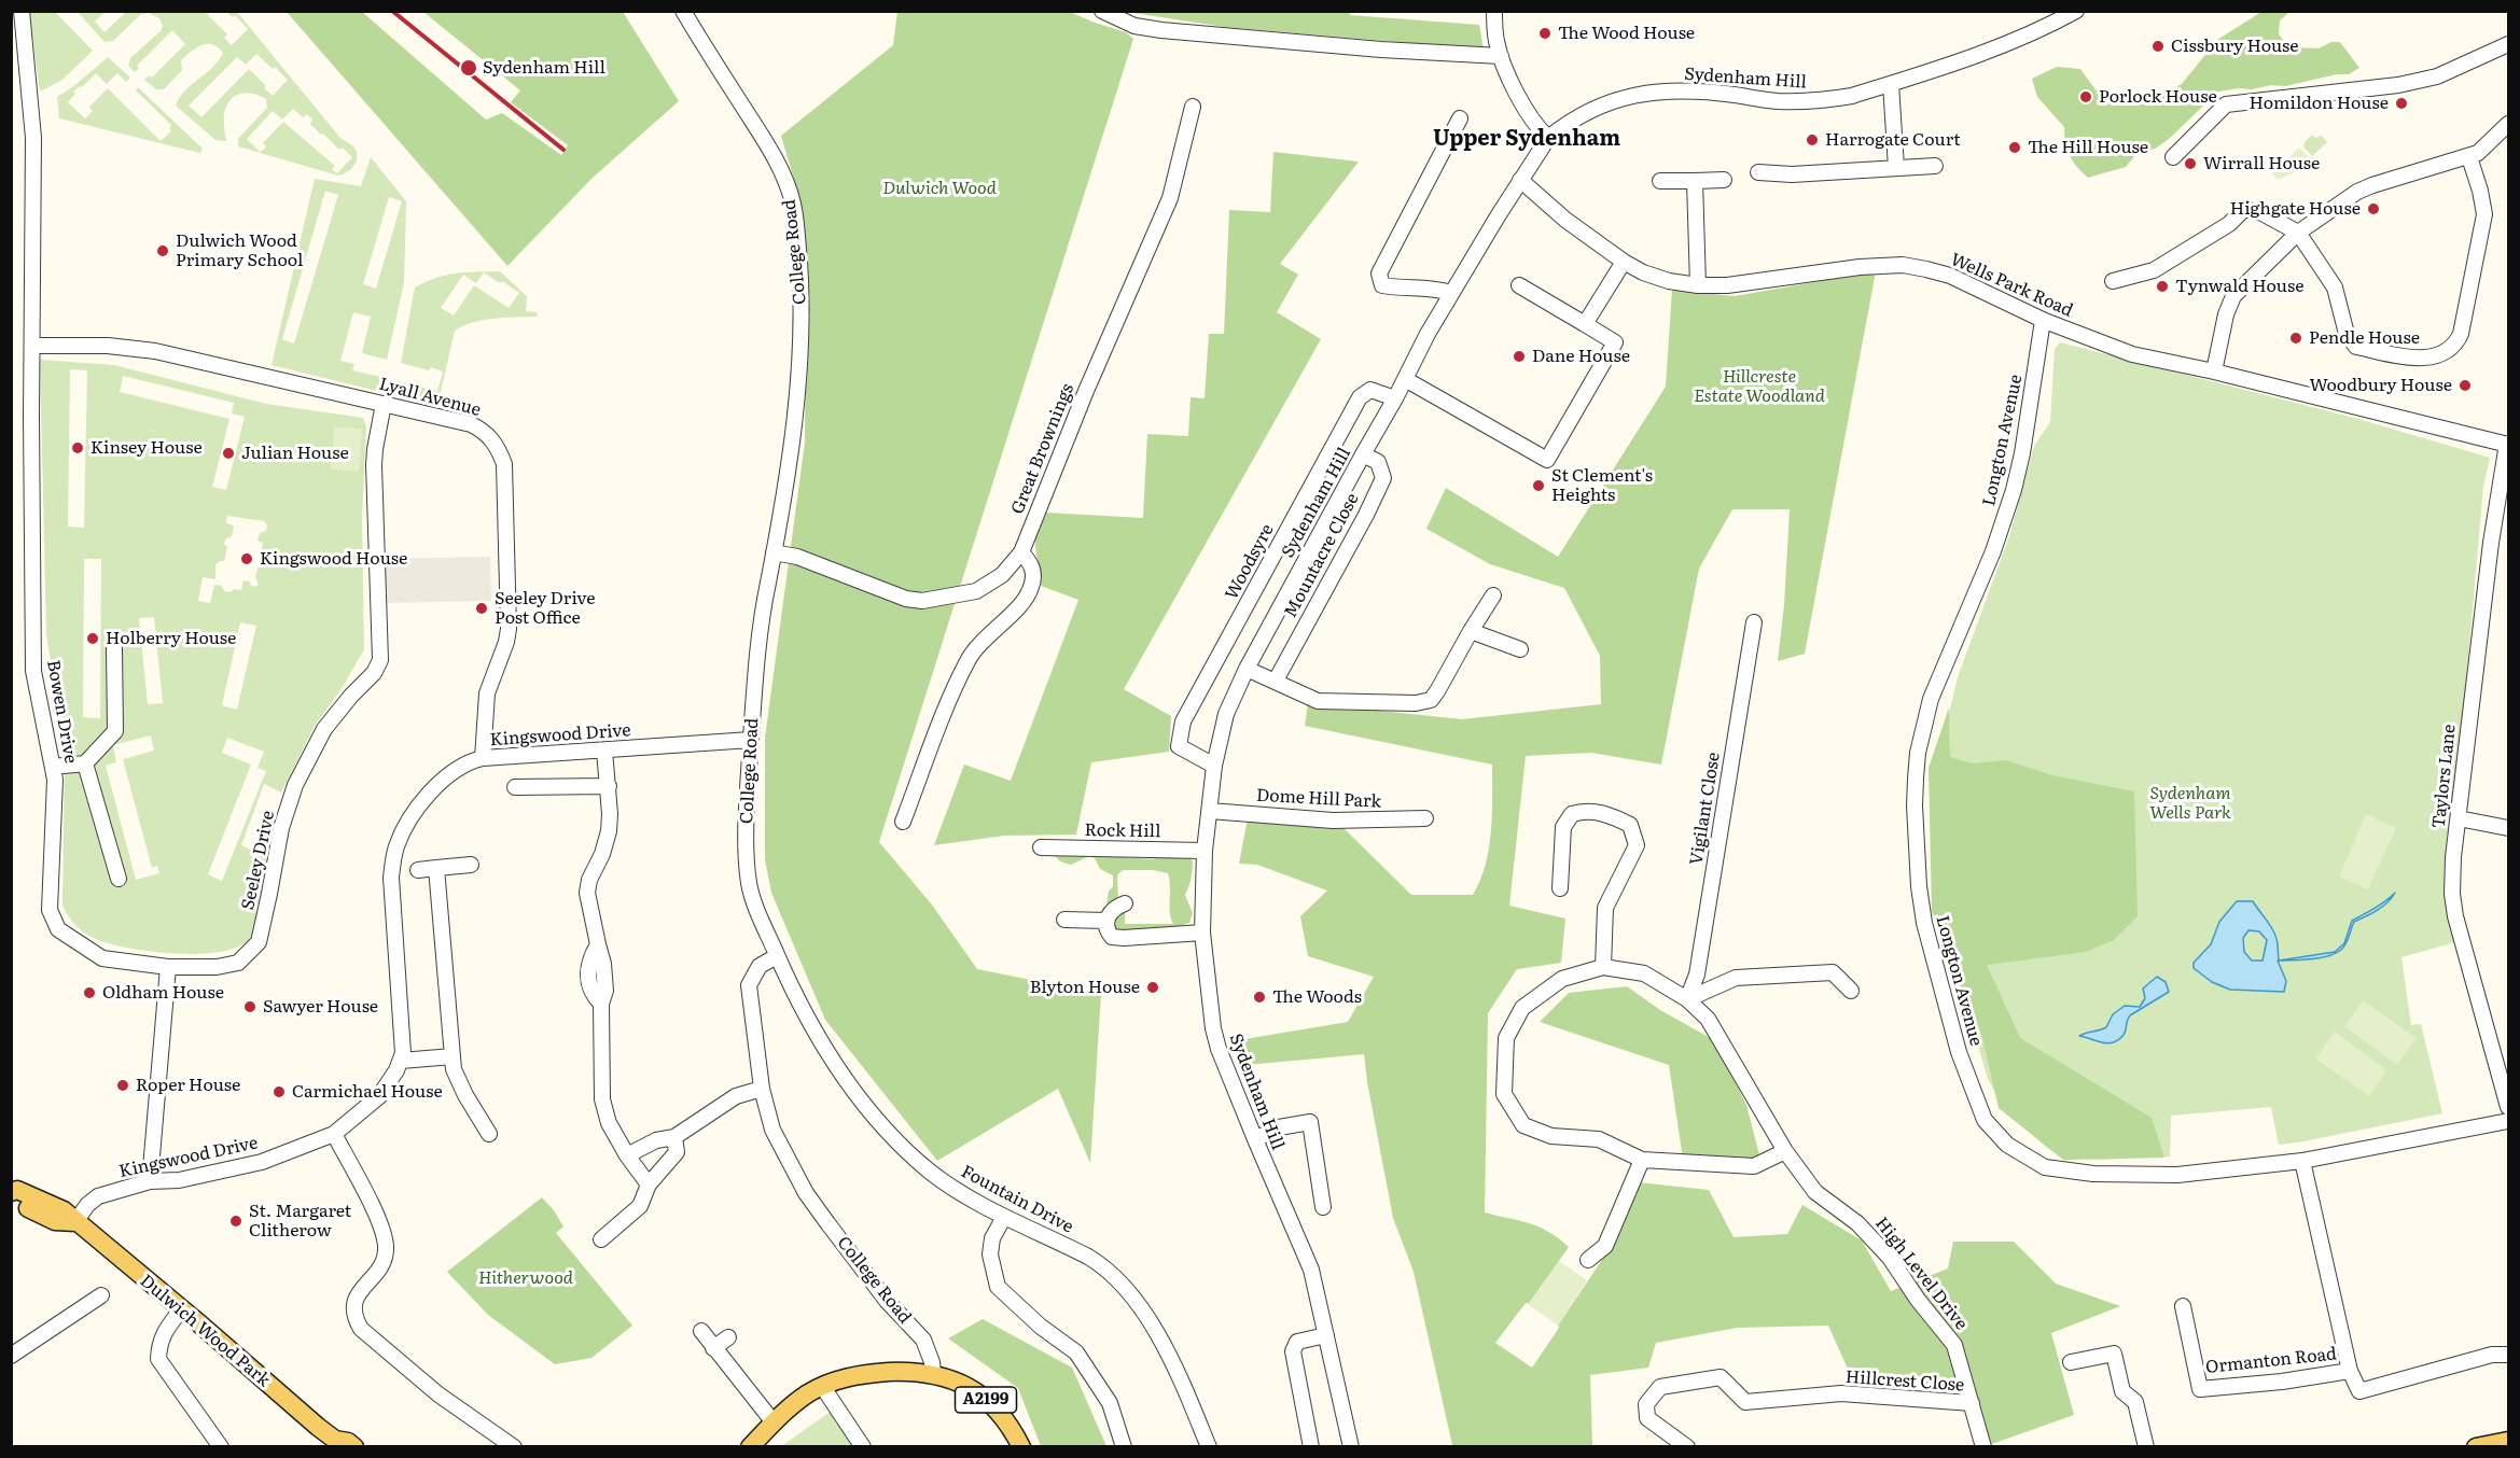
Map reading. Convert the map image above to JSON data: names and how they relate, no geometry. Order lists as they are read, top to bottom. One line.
{"streets":{"main road":["Dulwich Wood Park","A2199"],"street":["Sydenham Hill","College Road","Wells Park Road","Lyall Avenue","Longton Avenue","Great Brownings","Mountacre Close","Woodsyre","Bowen Drive","Kingswood Drive","Taylors Lane","Dome Hill Park","Vigilant Close","Rock Hill","Seeley Drive","Fountain Drive","High Level Drive","Ormanton Road","Hillcrest Close"]},"crossings":[["Sydenham Hill","Wells Park Road"],["Sydenham Hill","Mountacre Close"],["Sydenham Hill","Woodsyre"],["Sydenham Hill","Dome Hill Park"],["Sydenham Hill","Rock Hill"],["College Road","Great Brownings"],["College Road","Kingswood Drive"],["College Road","Fountain Drive"],["College Road","A2199"],["Wells Park Road","Longton Avenue"],["Wells Park Road","Taylors Lane"],["Lyall Avenue","Bowen Drive"],["Lyall Avenue","Kingswood Drive"],["Lyall Avenue","Seeley Drive"],["Longton Avenue","Ormanton Road"],["Bowen Drive","Seeley Drive"],["Kingswood Drive","Dulwich Wood Park"],["Vigilant Close","High Level Drive"],["High Level Drive","Hillcrest Close"]],"districts":["Upper Sydenham"],"parks":["Dulwich Wood","Hillcreste Estate Woodland","Sydenham Wells Park","Hitherwood"],"places":["The Wood House","Cissbury House","Sydenham Hill","Porlock House","Homildon House","Harrogate Court","The Hill House","Wirrall House","Highgate House","Dulwich Wood Primary School","Tynwald House","Pendle House","Dane House","Woodbury House","Kinsey House","Julian House","St Clement's Heights","Kingswood House","Seeley Drive Post Office","Holberry House","Blyton House","Oldham House","The Woods","Sawyer House","Roper House","Carmichael House","St. Margaret Clitherow"]}
